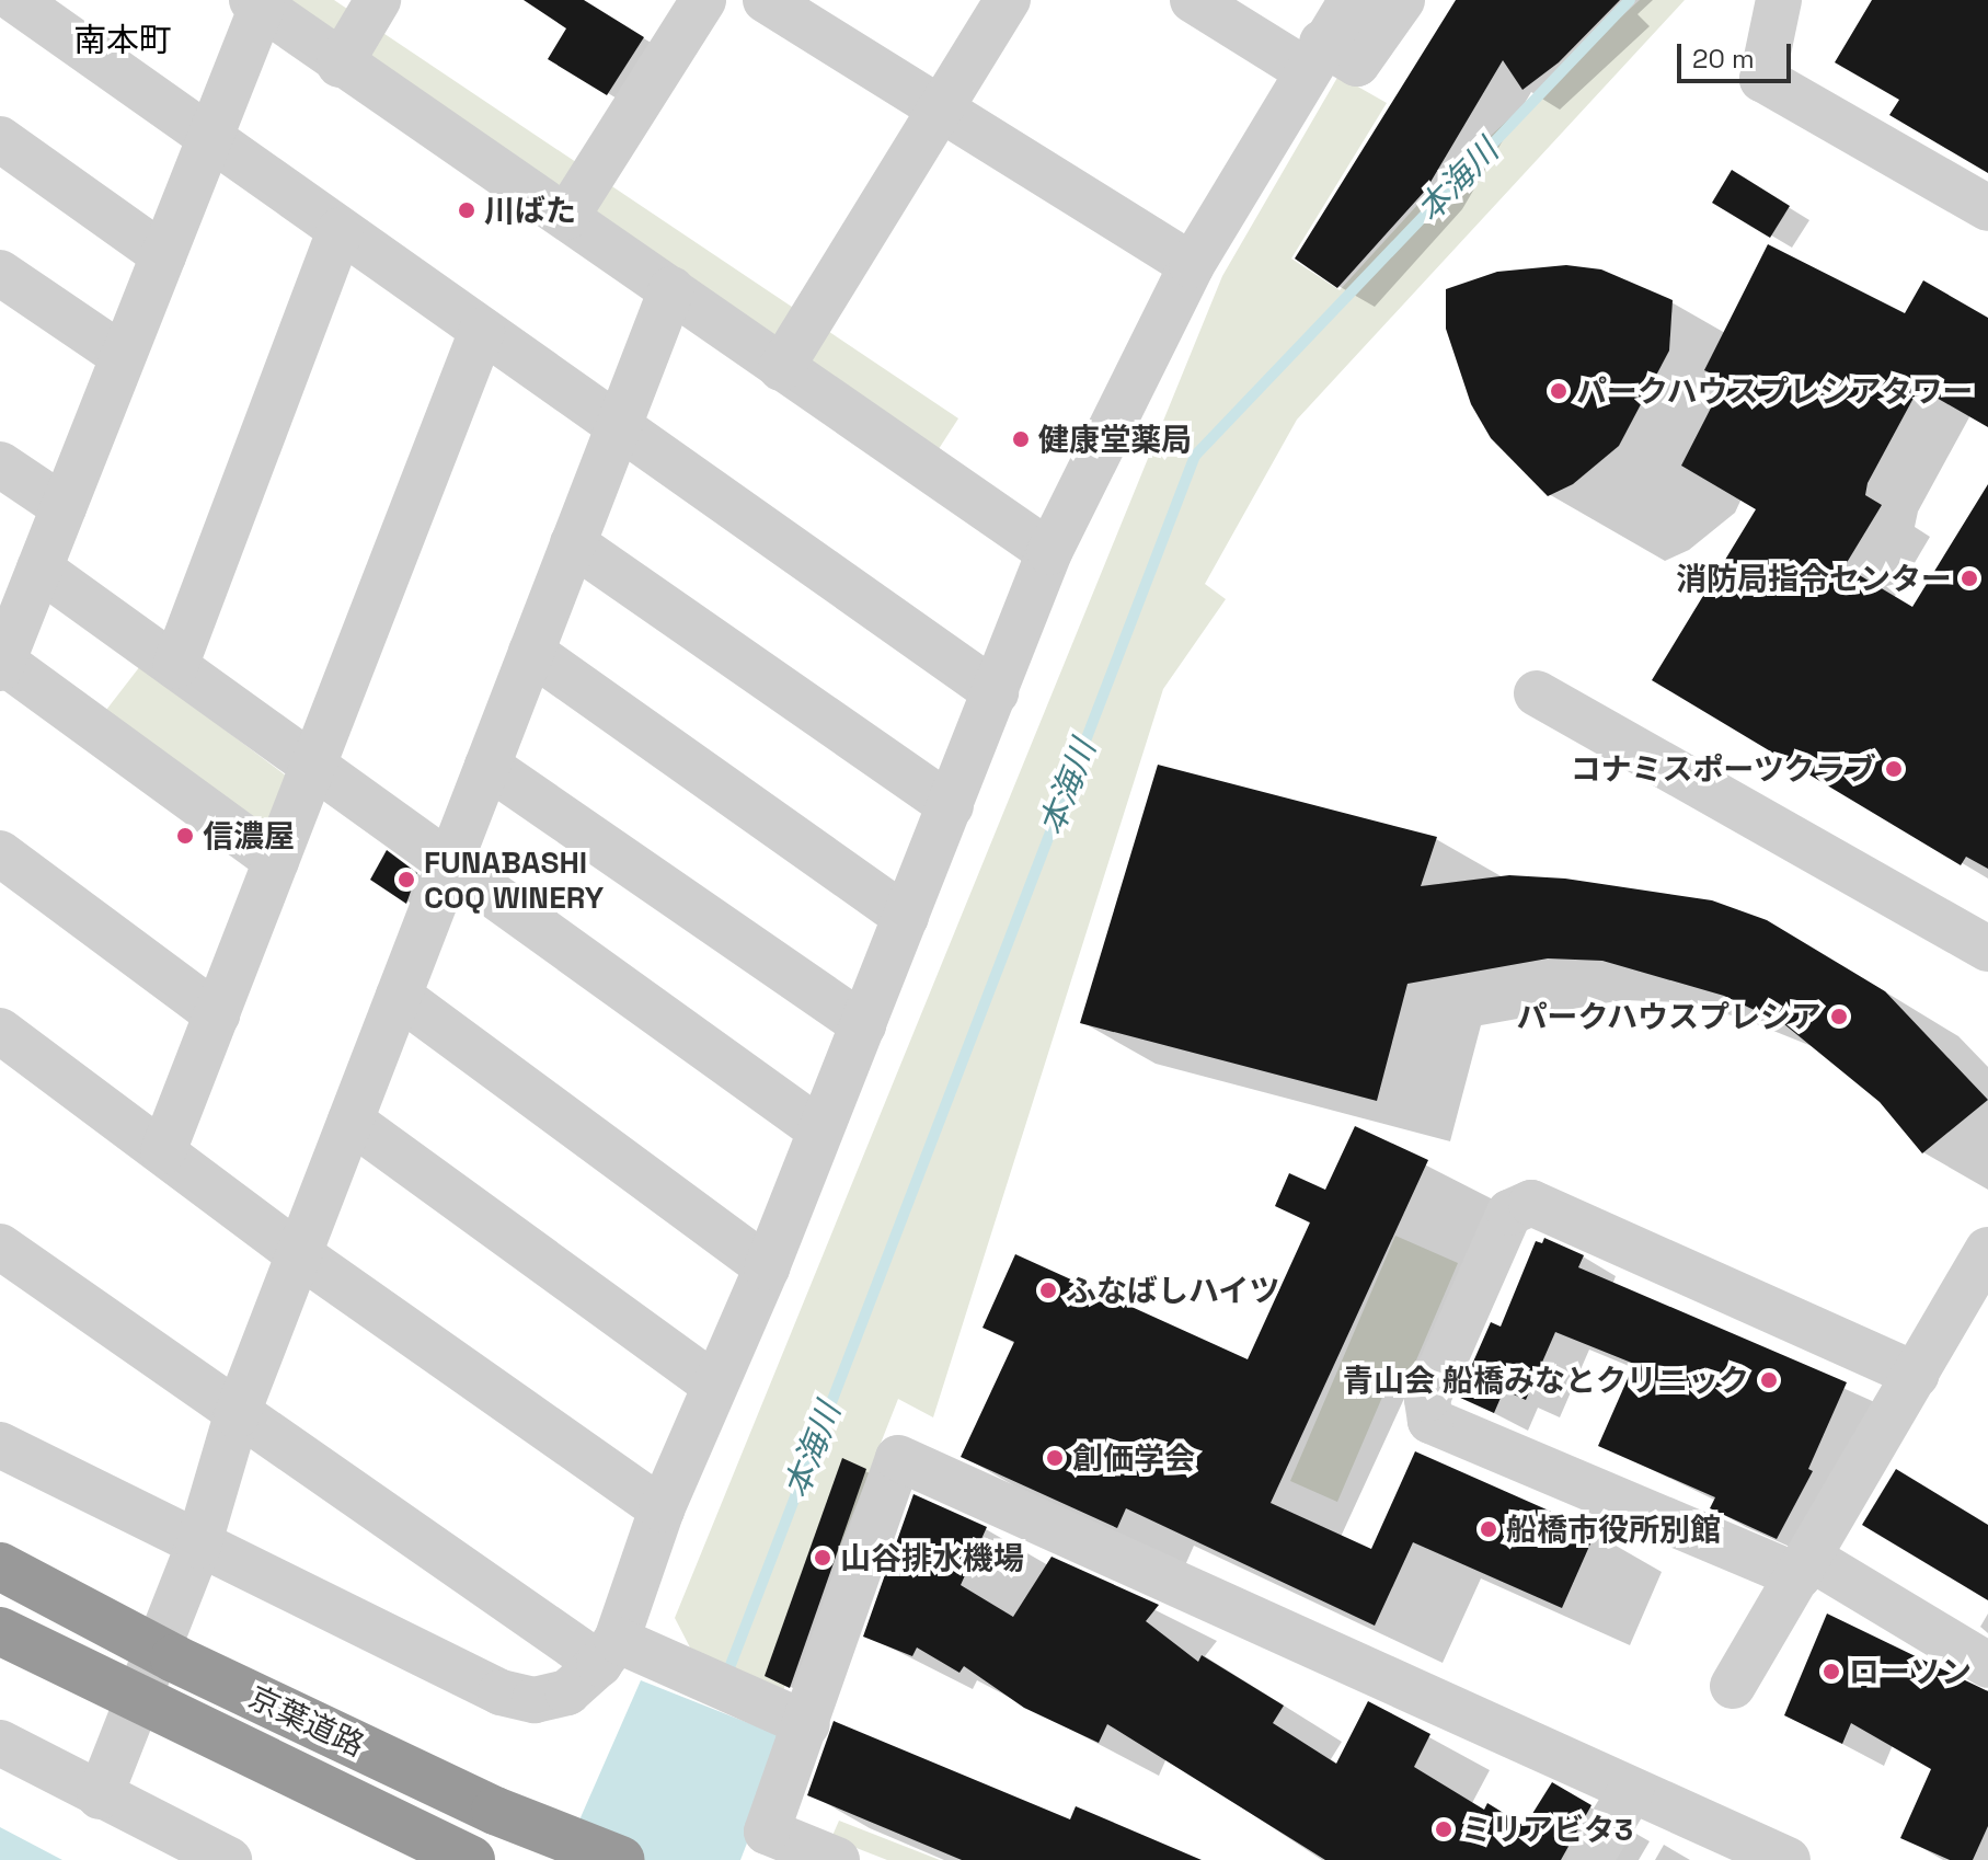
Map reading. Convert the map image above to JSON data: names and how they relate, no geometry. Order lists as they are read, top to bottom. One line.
{"streets":{"highway":["京葉道路"]},"districts":["南本町"],"water":["本海川"],"places":["川ばた","パークハウスプレシアタワー","健康堂薬局","消防局指令センター","コナミスポーツクラブ","信濃屋","FUNABASHI COQ WINERY","パークハウスプレシア","ふなばしハイツ","青山会 船橋みなとクリニック","創価学会","船橋市役所別館","山谷排水機場","ローソン","ミリアビタ3"],"scale_bar":"20 m"}
